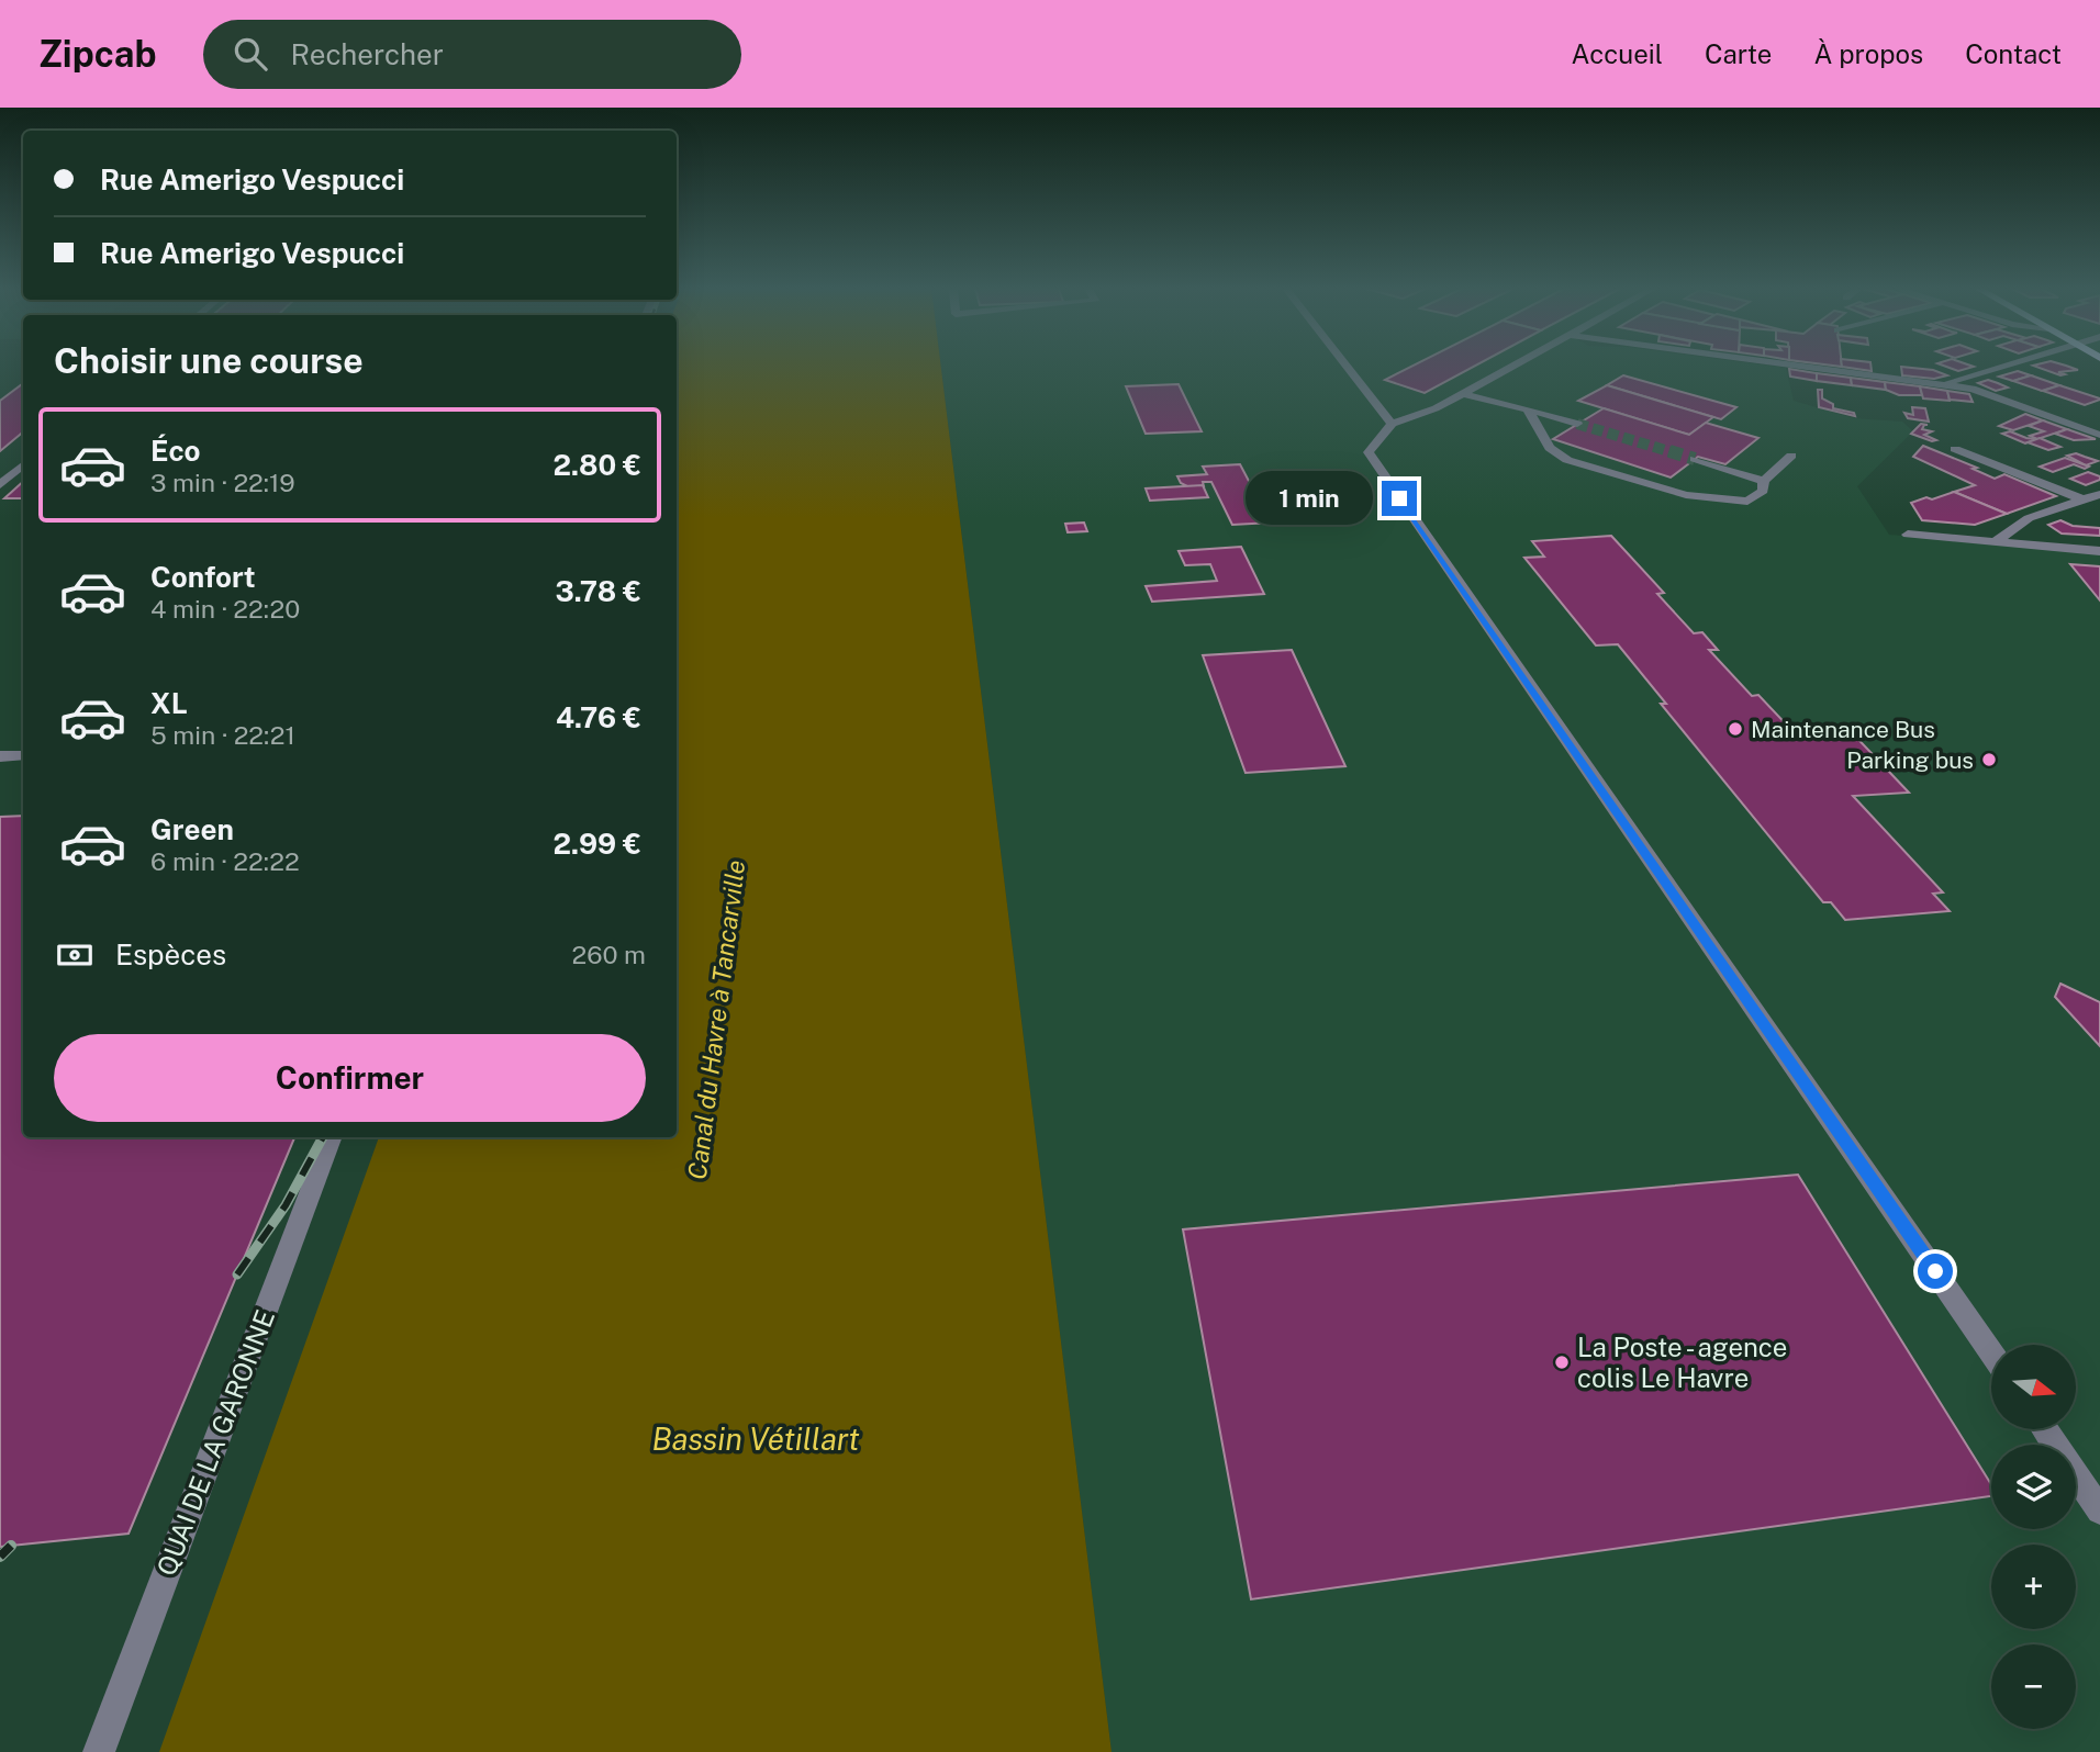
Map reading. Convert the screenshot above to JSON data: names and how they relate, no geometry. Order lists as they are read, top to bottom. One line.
{"streets":{"street":["QUAI DE LA GARONNE"]},"water":["Canal du Havre à Tancarville","Bassin Vétillart"],"places":["Maintenance Bus","Parking bus","La Poste - agence colis Le Havre"],"north":"right","page":{"header":"Zipcab","search":"Rechercher","nav":["Accueil","Carte","À propos","Contact"],"banner":["Rue Amerigo Vespucci","Rue Amerigo Vespucci"],"heading":"Choisir une course","list":[{"name":"Éco","note":"3 min · 22:19","value":"2.80 €"},{"name":"Confort","note":"4 min · 22:20","value":"3.78 €"},{"name":"XL","note":"5 min · 22:21","value":"4.76 €"},{"name":"Green","note":"6 min · 22:22","value":"2.99 €"}],"bubble":"1 min","pay":["Espèces","260 m"],"buttons":"Confirmer","map_buttons":["+","−"]}}
